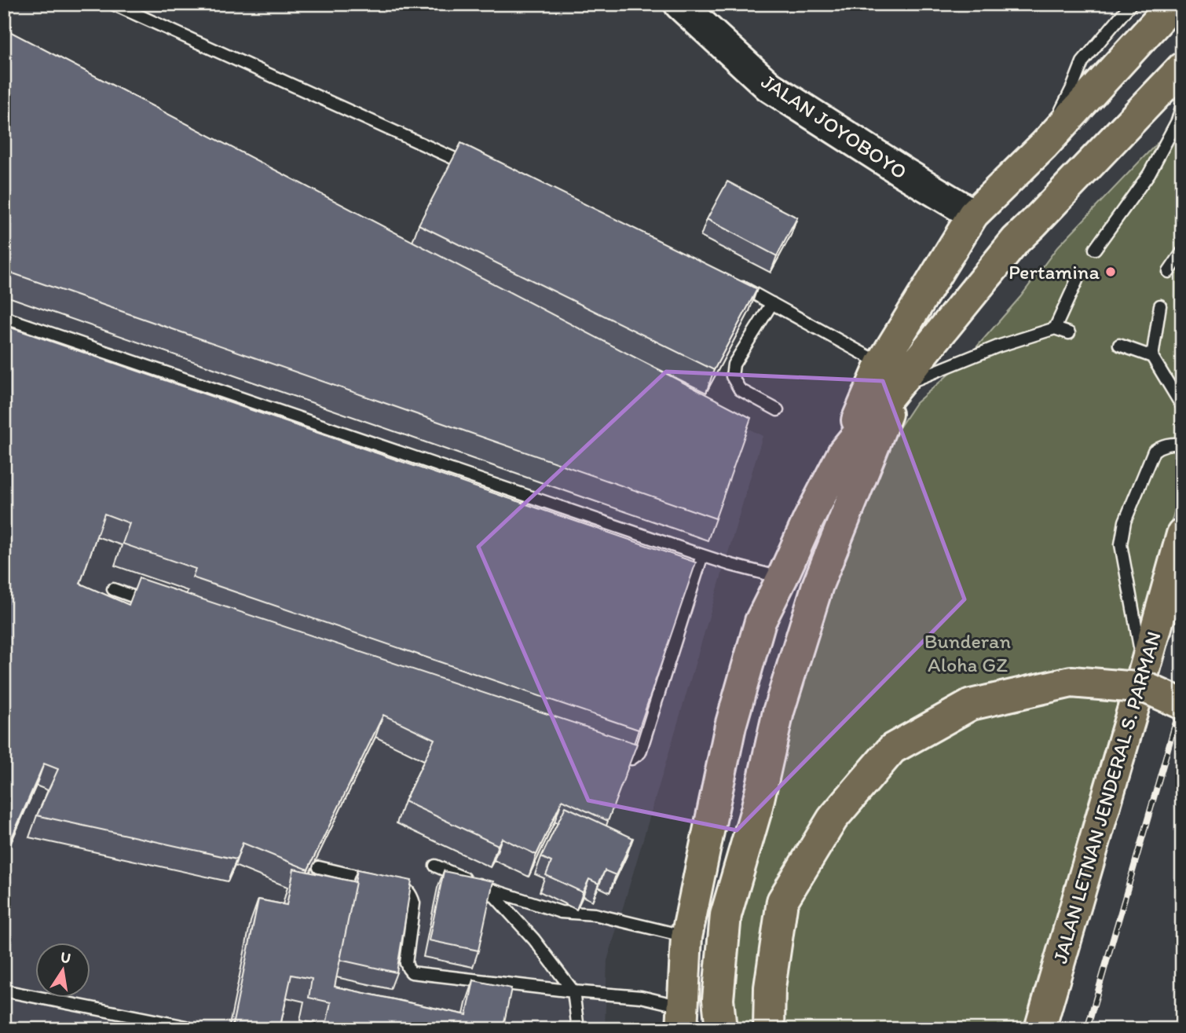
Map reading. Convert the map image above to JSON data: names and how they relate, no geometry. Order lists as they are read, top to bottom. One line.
{"streets":{"highway":["JALAN LETNAN JENDERAL S. PARMAN"],"street":["JALAN JOYOBOYO"]},"parks":["Bunderan Aloha GZ"],"places":["Pertamina"],"north":"top"}
